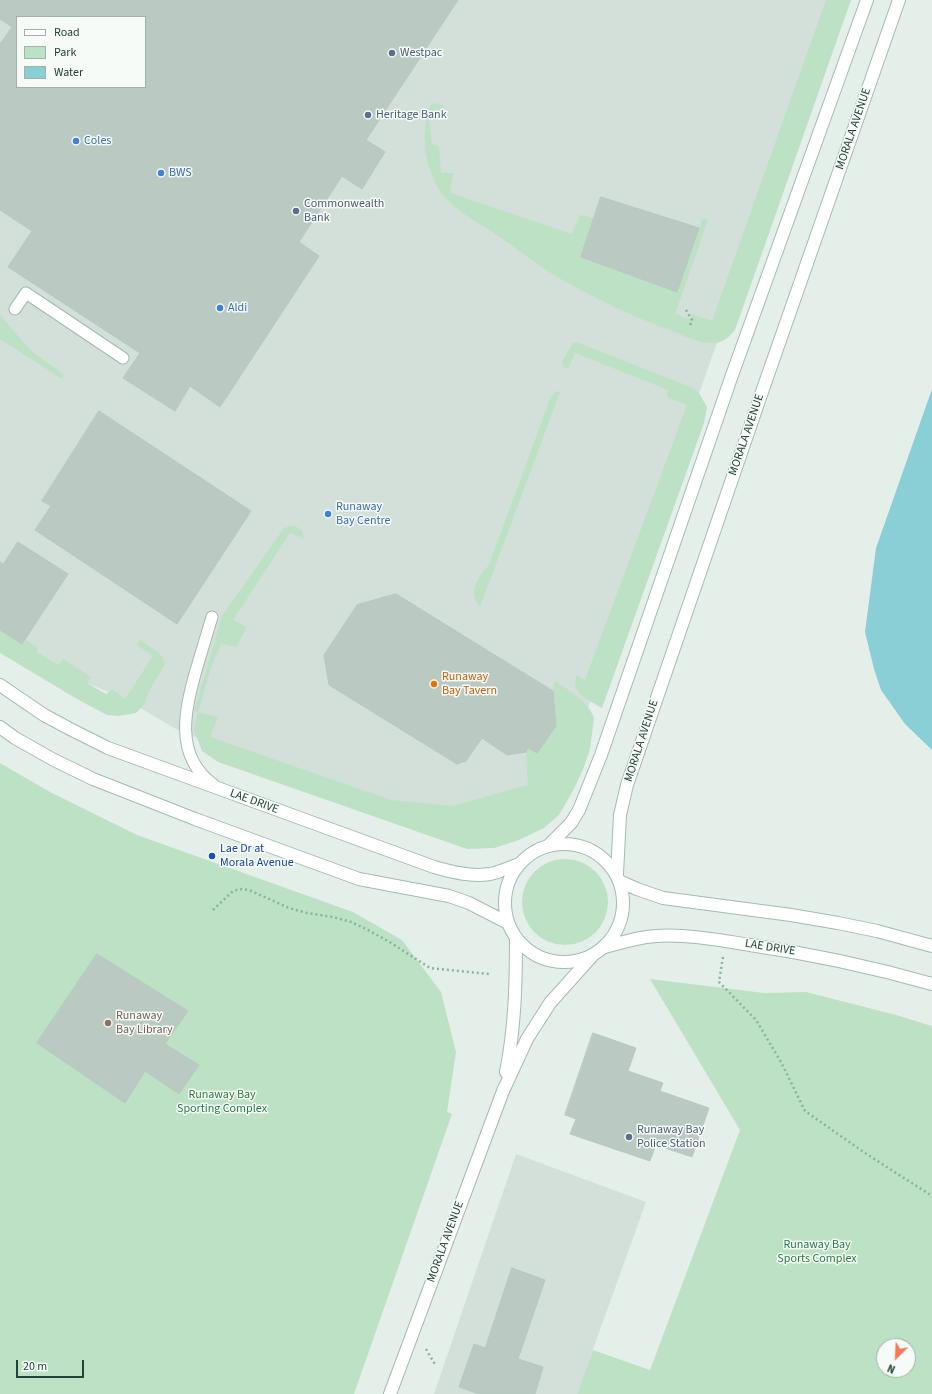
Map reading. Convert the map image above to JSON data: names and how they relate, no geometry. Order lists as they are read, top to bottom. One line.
{"streets":{"main road":["MORALA AVENUE","LAE DRIVE"]},"crossings":[["MORALA AVENUE","LAE DRIVE"]],"parks":["Runaway Bay Sporting Complex","Runaway Bay Sports Complex"],"places":["Westpac","Heritage Bank","Coles","BWS","Commonwealth Bank","Aldi","Runaway Bay Centre","Runaway Bay Tavern","Lae Dr at Morala Avenue","Runaway Bay Library","Runaway Bay Police Station"],"legend":["Road","Park","Water"],"scale_bar":"20 m","north":"bottom left"}
